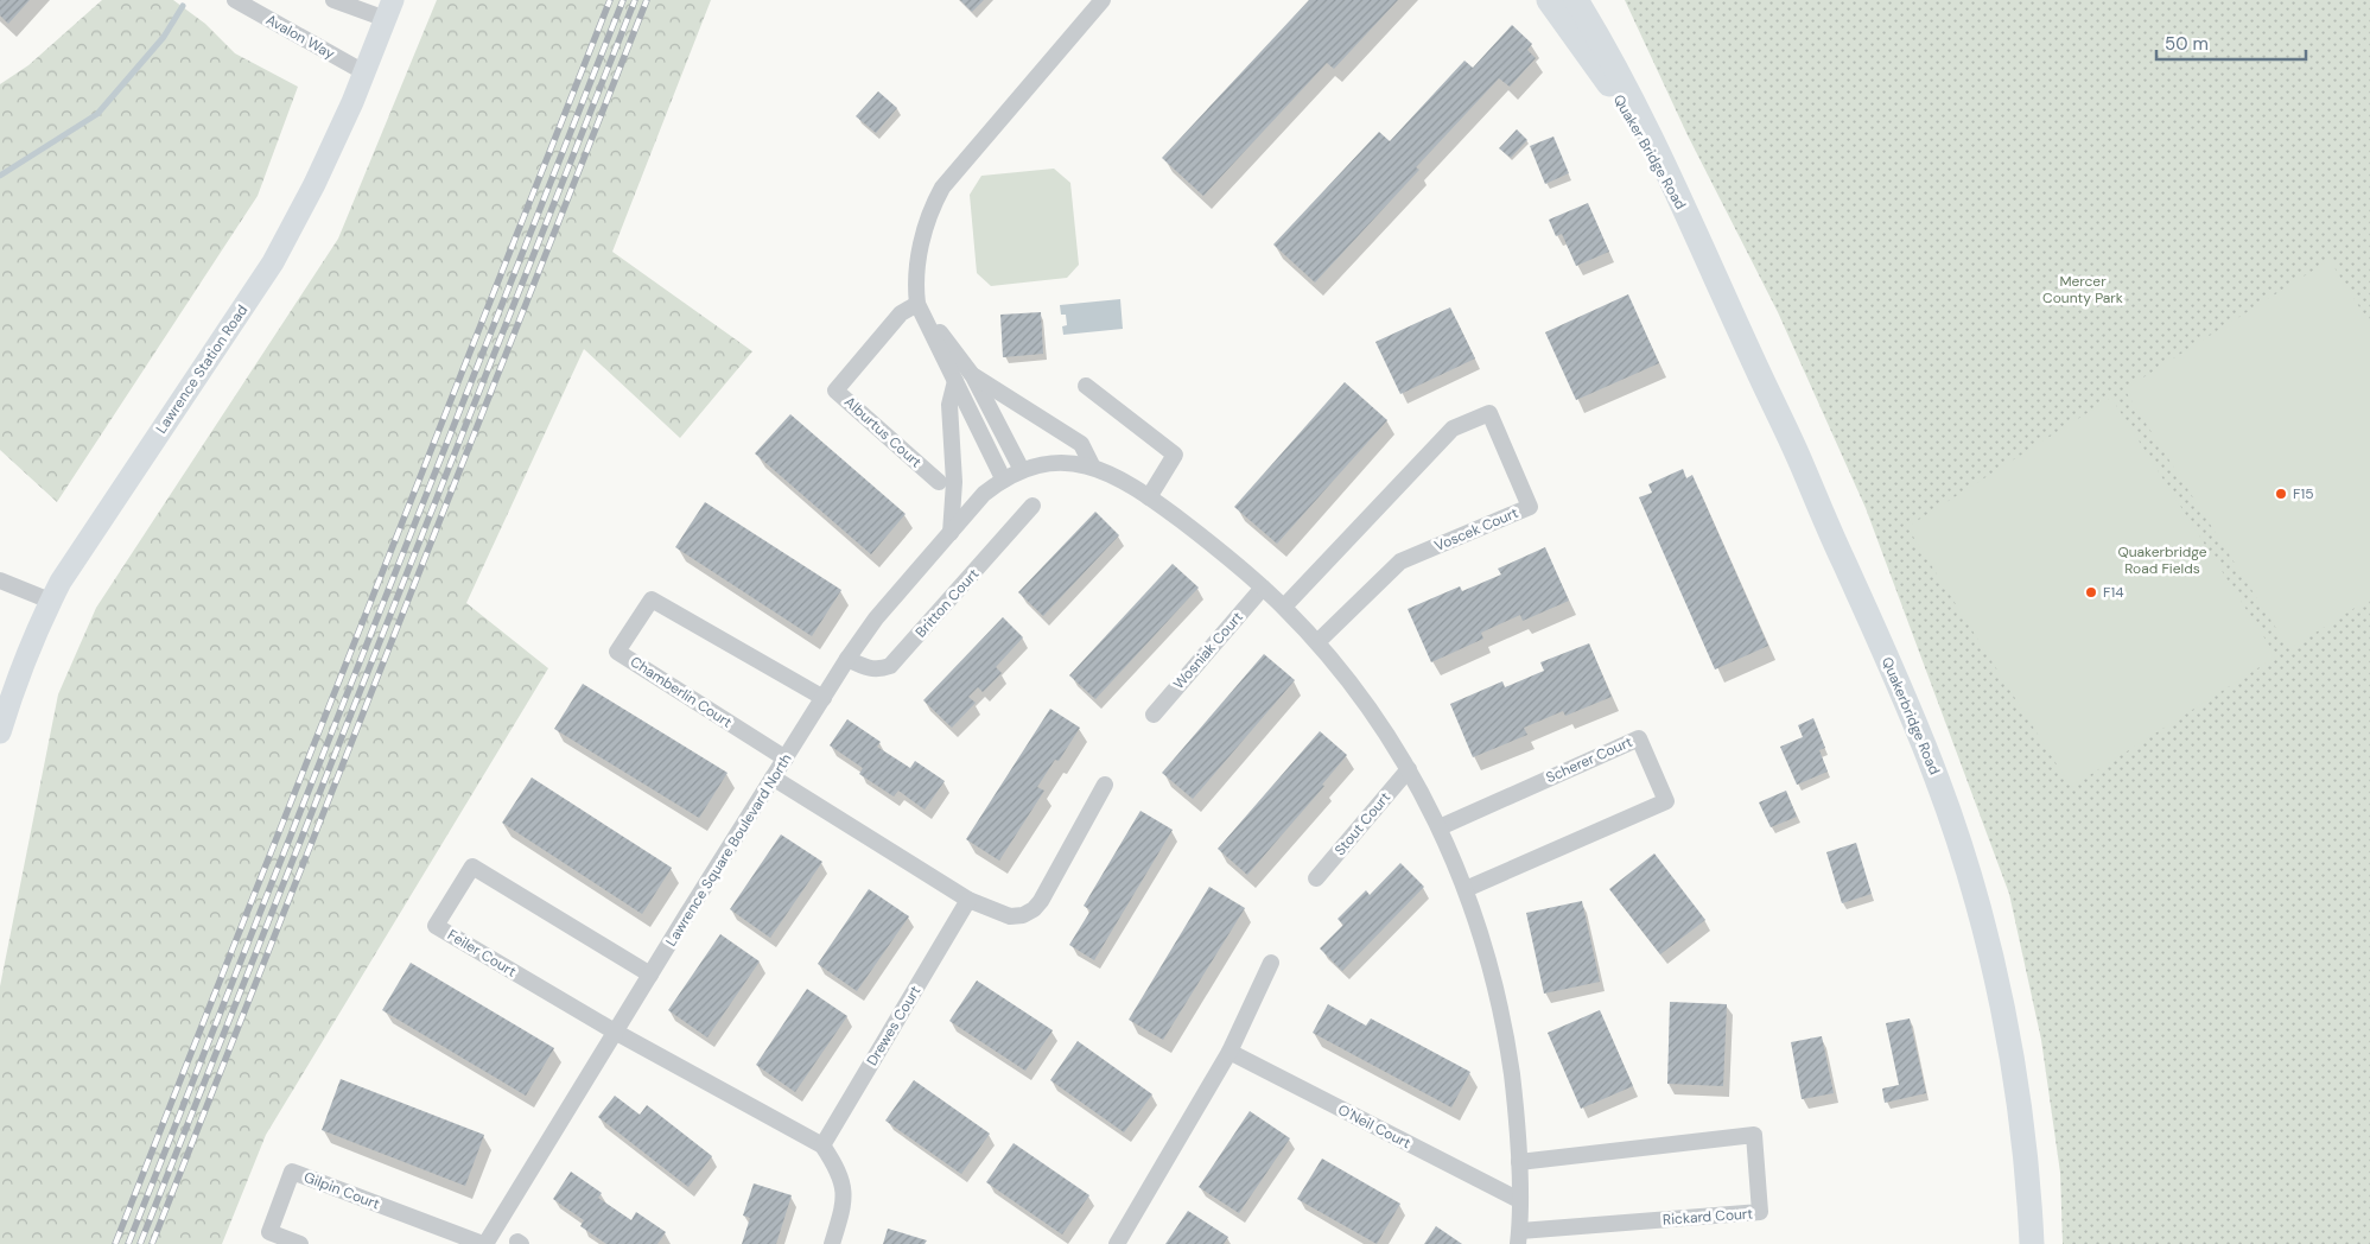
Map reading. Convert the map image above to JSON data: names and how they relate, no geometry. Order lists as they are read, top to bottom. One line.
{"streets":{"main road":["Quaker Bridge Road","Lawrence Station Road","Quakerbridge Road"],"street":["Avalon Way","Alburtus Court","Voscek Court","Britton Court","Wosniak Court","Chamberlin Court","Scherer Court","Stout Court","Lawrence Square Boulevard North","Feiler Court","Drewes Court","O'Neil Court","Gilpin Court","Rickard Court"]},"crossings":[["Avalon Way","Lawrence Station Road"],["Quaker Bridge Road","Quakerbridge Road"],["Voscek Court","Lawrence Square Boulevard North"],["Britton Court","Lawrence Square Boulevard North"],["Wosniak Court","Lawrence Square Boulevard North"],["Chamberlin Court","Lawrence Square Boulevard North"],["Scherer Court","Lawrence Square Boulevard North"],["Stout Court","Lawrence Square Boulevard North"],["Lawrence Square Boulevard North","Feiler Court"],["Lawrence Square Boulevard North","O'Neil Court"],["Lawrence Square Boulevard North","Gilpin Court"],["Lawrence Square Boulevard North","Rickard Court"]],"parks":["Mercer County Park","Quakerbridge Road Fields"],"places":["F15","F14"],"scale_bar":"50 m"}
